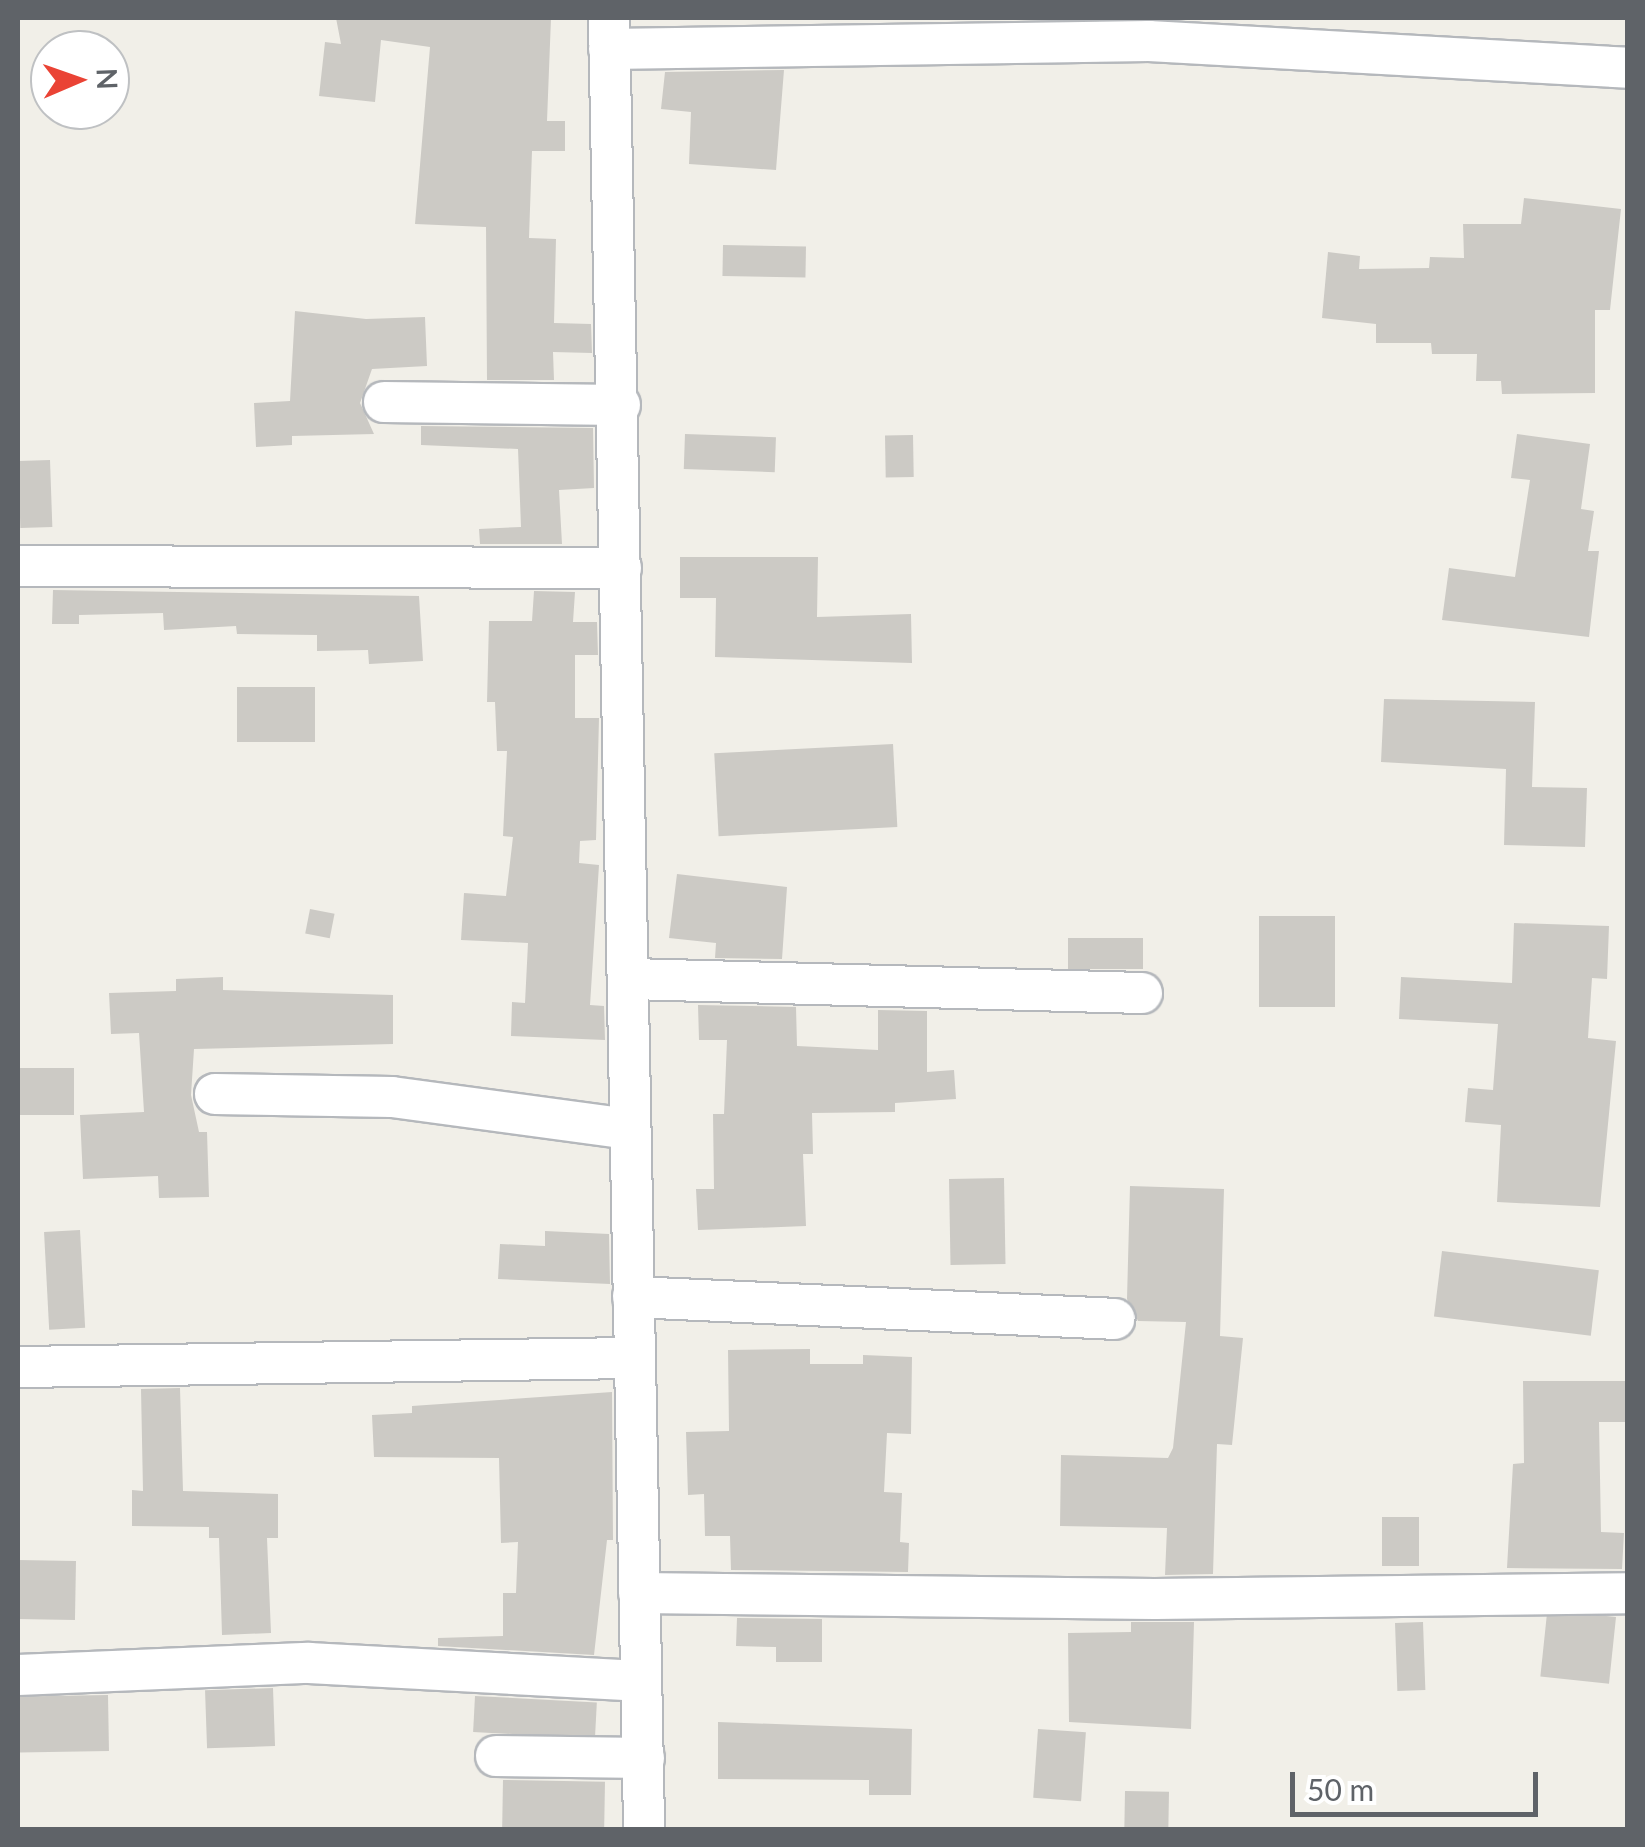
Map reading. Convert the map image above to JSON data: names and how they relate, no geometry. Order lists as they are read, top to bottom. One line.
{"scale_bar":"50 m","north":"right"}
